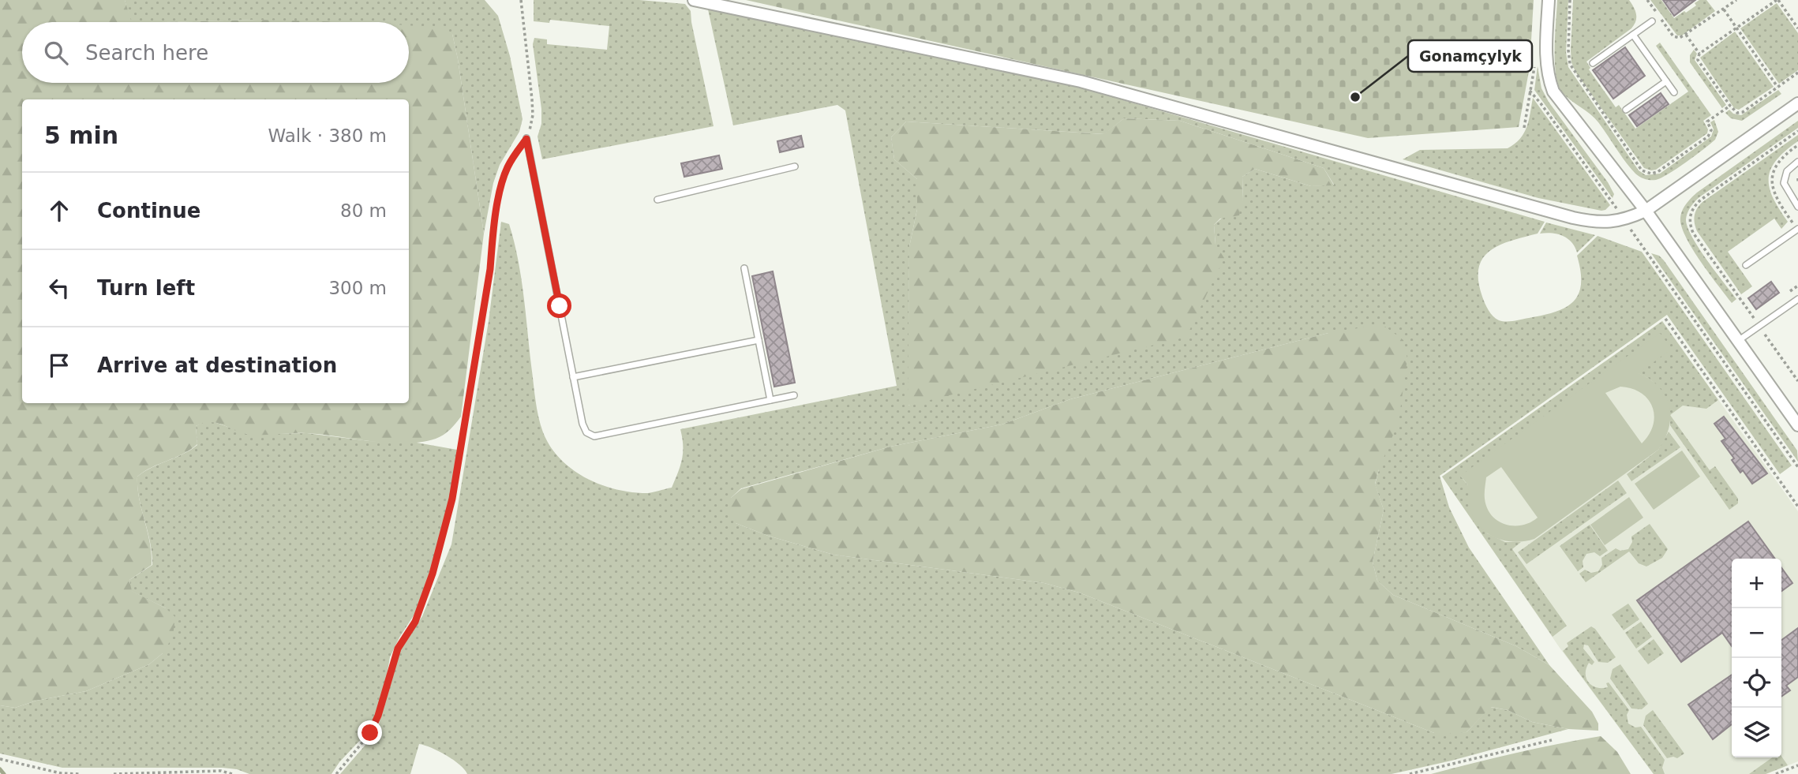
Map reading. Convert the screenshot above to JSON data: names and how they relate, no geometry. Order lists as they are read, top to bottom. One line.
{"places":["Gonamçylyk"],"page":{"search":"Search here","heading":["5 min","Walk · 380 m"],"list":[["Continue","80 m"],["Turn left","300 m"],"Arrive at destination"],"map_buttons":["+","−"]}}
